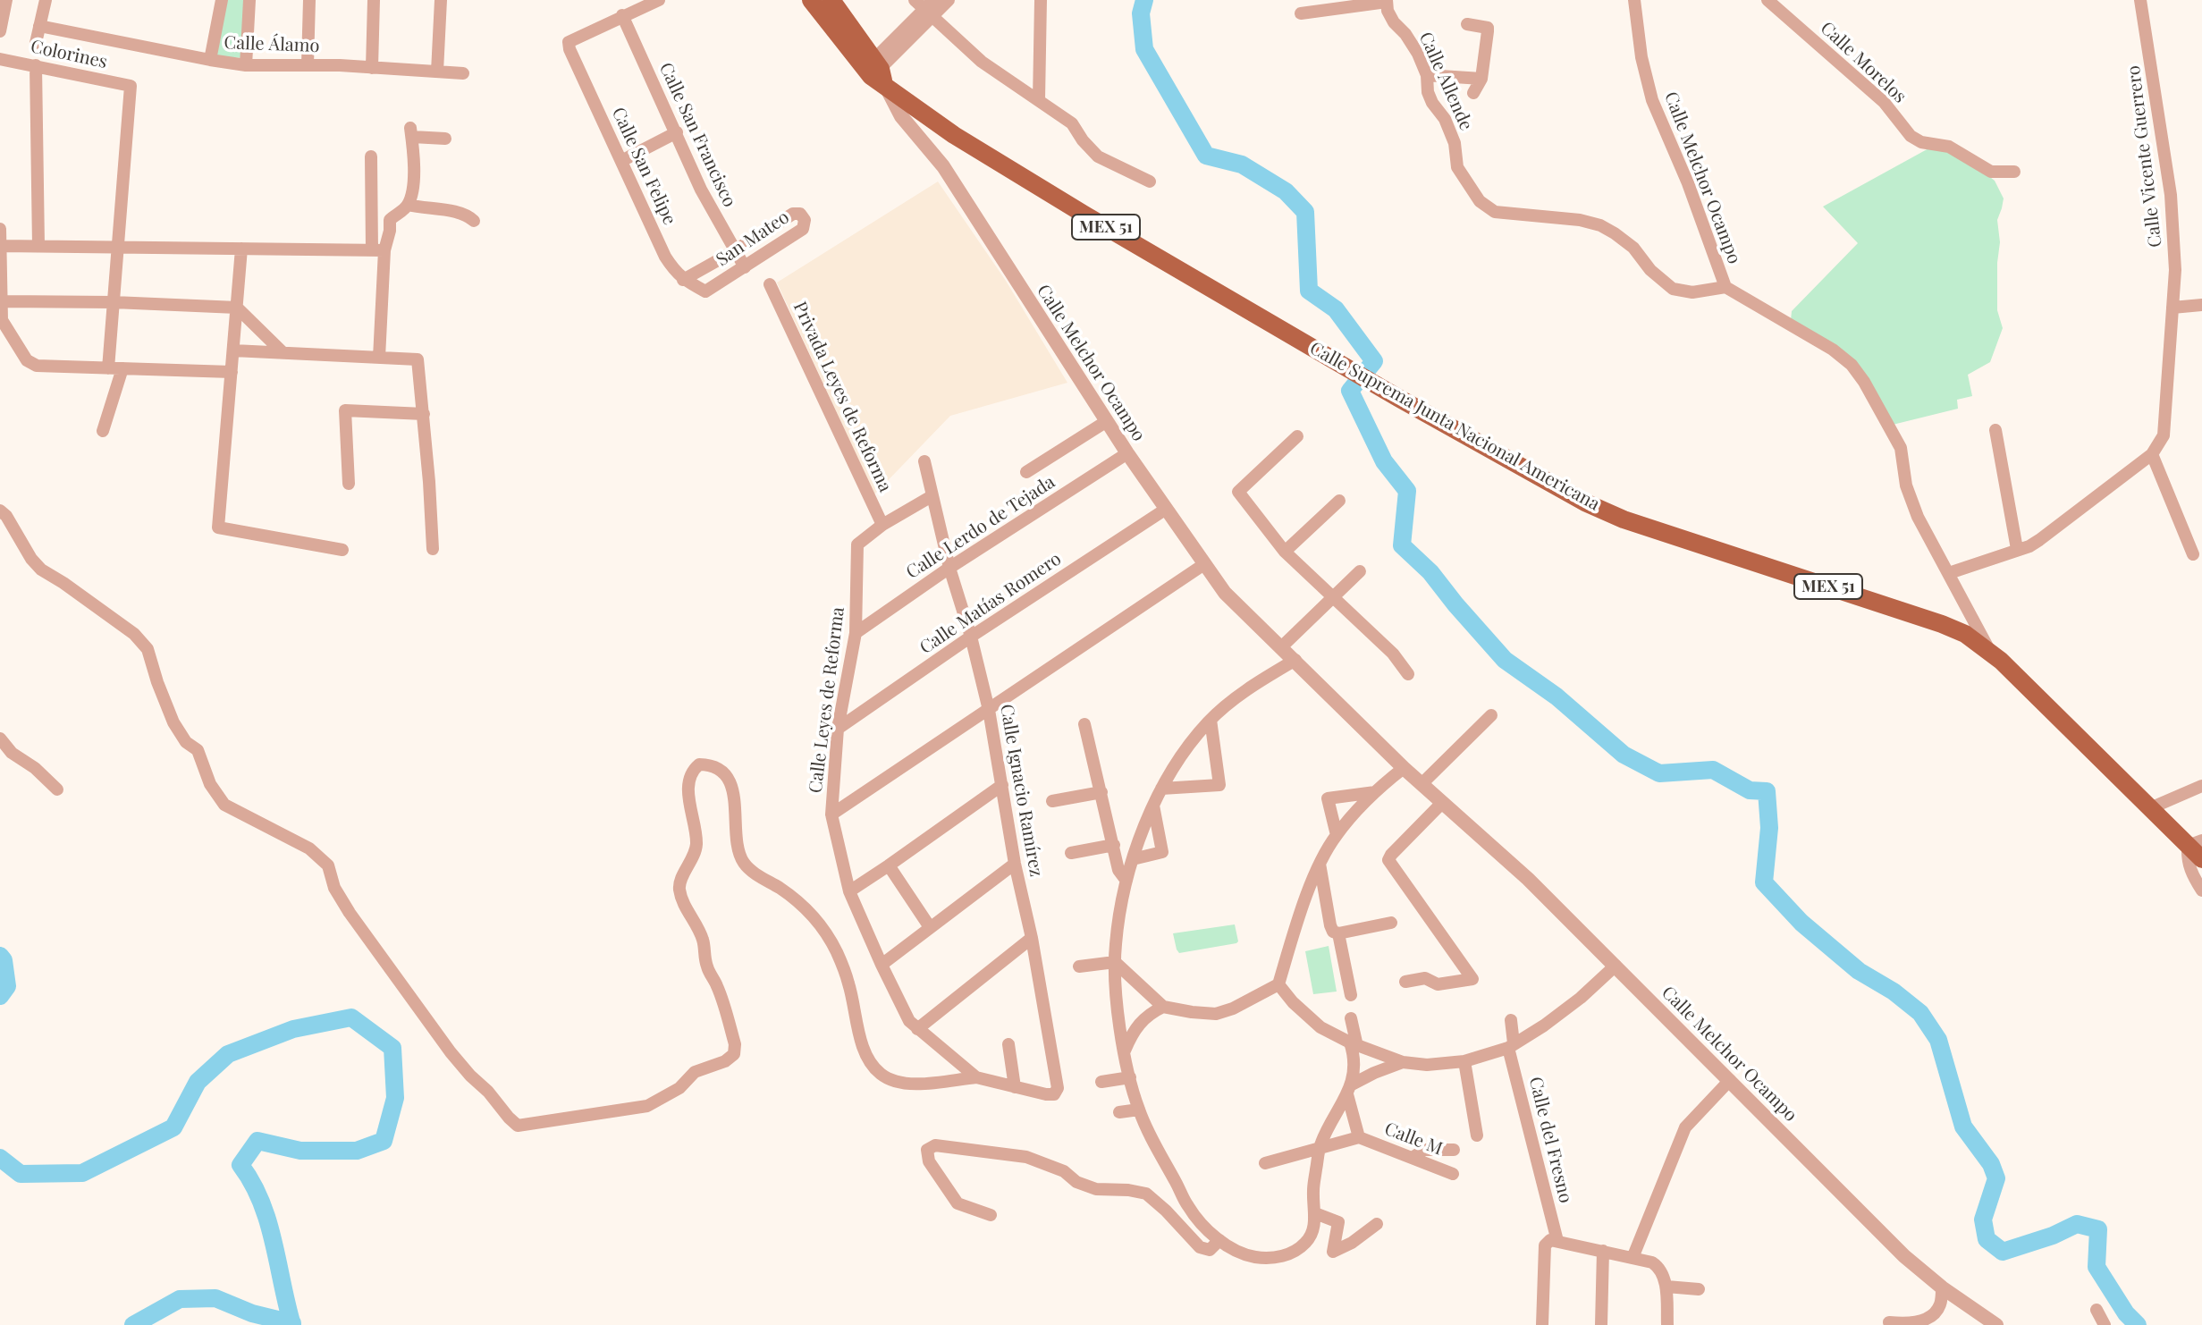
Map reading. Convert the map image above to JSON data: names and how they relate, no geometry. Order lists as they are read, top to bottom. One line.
{"streets":{"main road":["MEX 51","Calle Suprema Junta Nacional Americana"],"street":["Calle Álamo","Colorines","Calle Morelos","Calle Allende","Calle San Francisco","Calle Vicente Guerrero","Calle San Felipe","Calle Melchor Ocampo","San Mateo","Privada Leyes de Reforma","Calle Lerdo de Tejada","Calle Matías Romero","Calle Leyes de Reforma","Calle Ignacio Ramírez","Calle M","Calle del Fresno"]},"crossings":[["Calle Allende","Calle Melchor Ocampo"],["Calle San Francisco","Calle San Felipe"],["Calle San Francisco","San Mateo"],["Calle Vicente Guerrero","Calle Melchor Ocampo"],["Calle San Felipe","San Mateo"],["Calle Melchor Ocampo","Calle Suprema Junta Nacional Americana"],["Calle Melchor Ocampo","Calle Lerdo de Tejada"],["Calle Melchor Ocampo","Calle Matías Romero"],["Privada Leyes de Reforma","Calle Leyes de Reforma"],["Calle Lerdo de Tejada","Calle Leyes de Reforma"],["Calle Lerdo de Tejada","Calle Ignacio Ramírez"],["Calle Matías Romero","Calle Leyes de Reforma"],["Calle Matías Romero","Calle Ignacio Ramírez"],["Calle Leyes de Reforma","Calle Ignacio Ramírez"]]}
